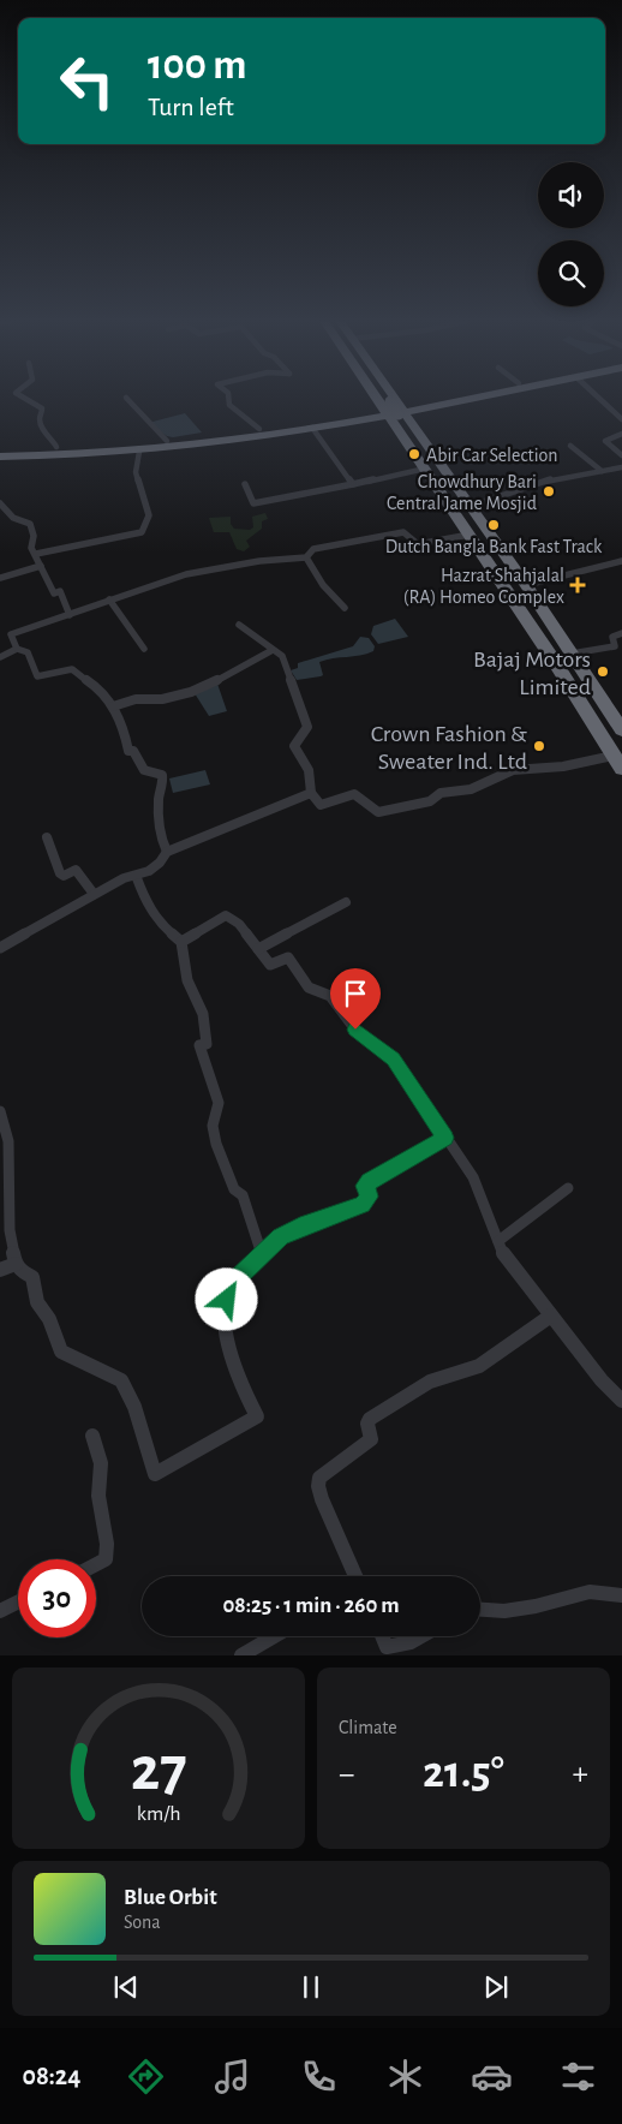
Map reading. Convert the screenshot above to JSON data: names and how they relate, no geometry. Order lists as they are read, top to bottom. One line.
{"places":{"other":["Abir Car Selection","Chowdhury Bari Central Jame Mosjid","Dutch Bangla Bank Fast Track","Bajaj Motors Limited","Crown Fashion & Sweater Ind. Ltd"],"health":["Hazrat Shahjalal (RA) Homeo Complex"]},"page":{"turn":["100 m","Turn left"],"limit":"30","trip":"08:25 · 1 min · 260 m","tile":"Climate","heat":["−","21.5°","+"],"song":["Blue Orbit","Sona"],"tabs":"08:24","gauge":["27","km/h"]}}
